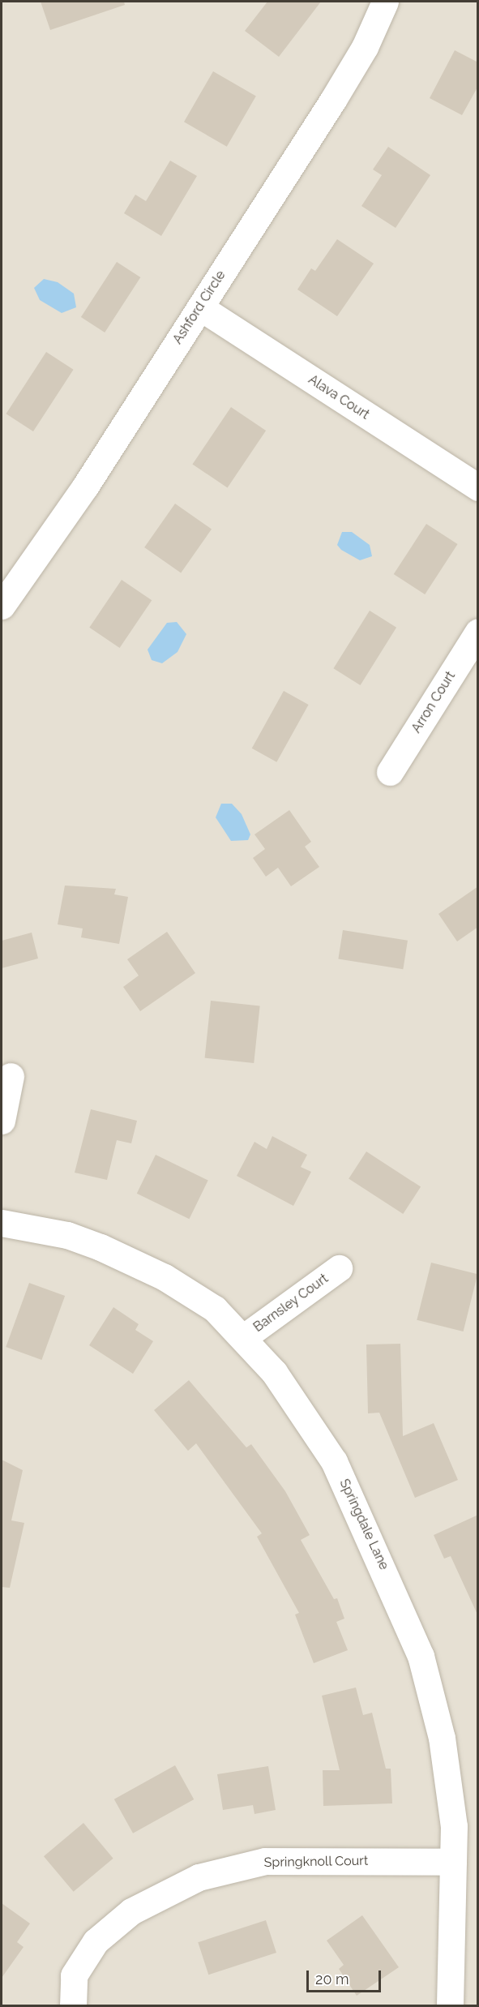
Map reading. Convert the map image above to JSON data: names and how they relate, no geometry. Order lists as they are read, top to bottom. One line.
{"streets":{"street":["Ashford Circle","Alava Court","Arron Court","Barnsley Court","Springdale Lane","Springknoll Court"]},"crossings":[["Ashford Circle","Alava Court"],["Barnsley Court","Springdale Lane"],["Springdale Lane","Springknoll Court"]],"scale_bar":"20 m"}
